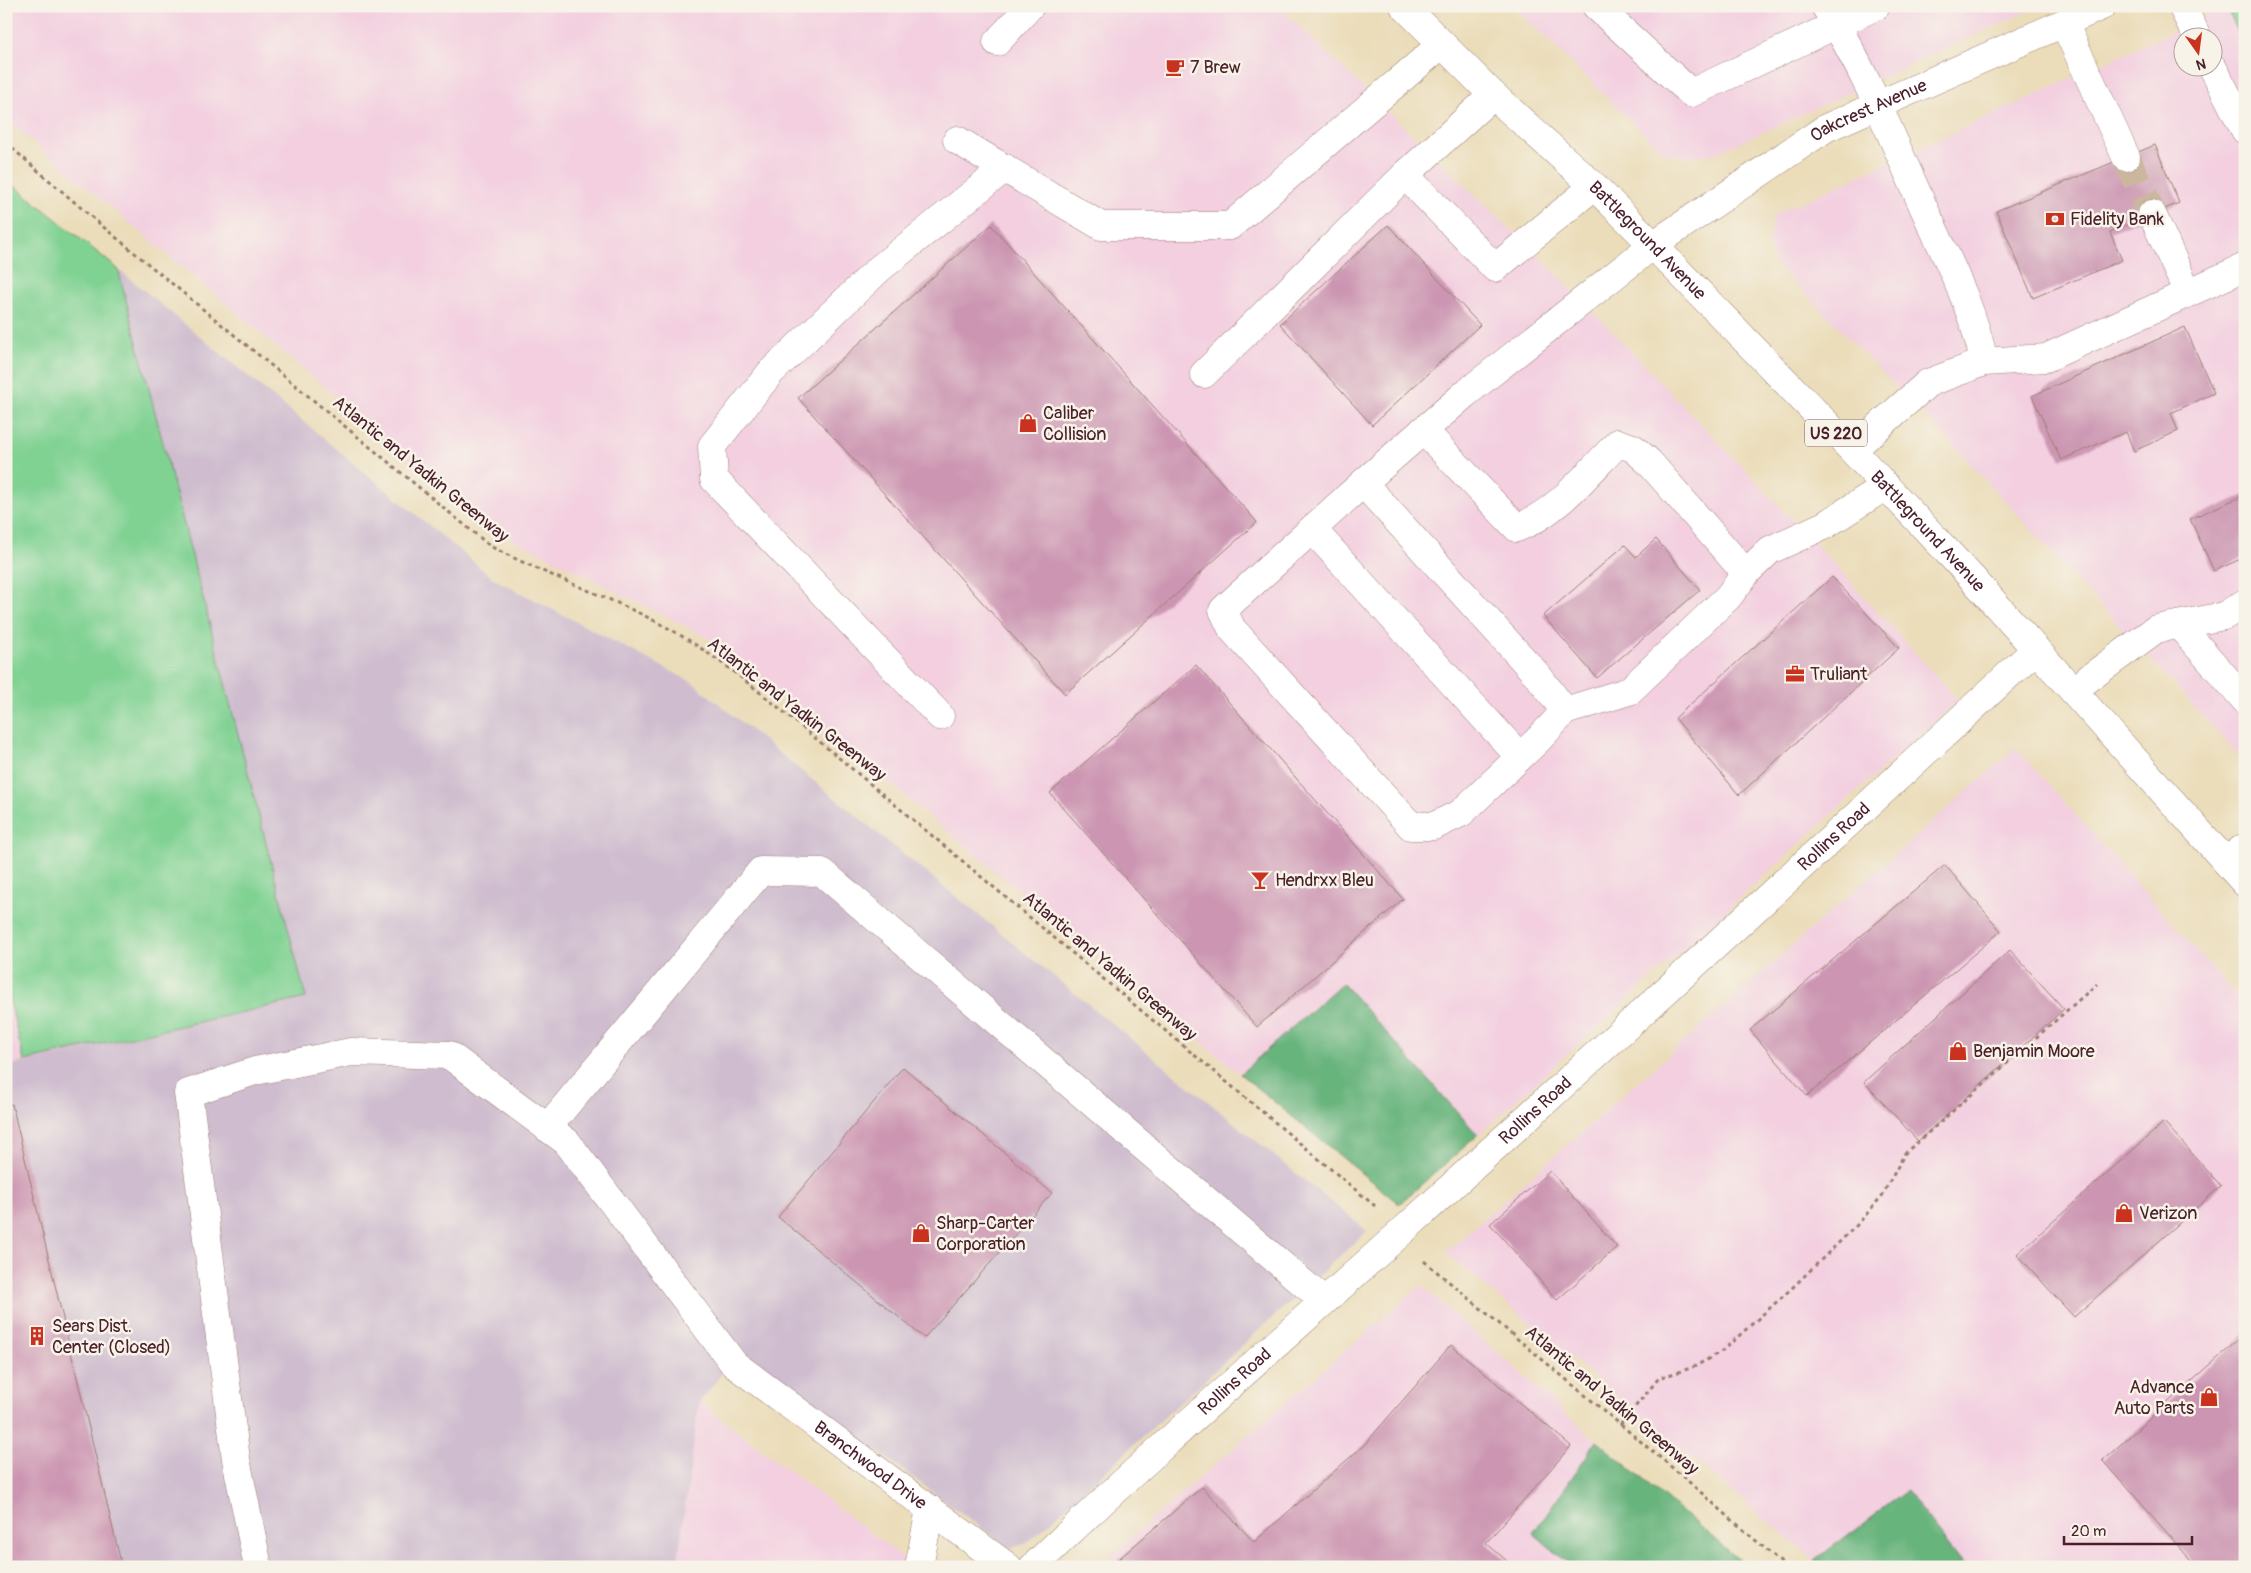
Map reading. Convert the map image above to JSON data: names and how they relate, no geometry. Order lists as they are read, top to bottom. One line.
{"streets":{"street":["Oakcrest Avenue","Battleground Avenue","US 220","Rollins Road","Branchwood Drive"],"path":["Atlantic and Yadkin Greenway"]},"crossings":[["Oakcrest Avenue","Battleground Avenue"],["Battleground Avenue","Rollins Road"]],"places":{"cafe":["7 Brew"],"bank":["Fidelity Bank"],"shop":["Caliber Collision","Benjamin Moore","Verizon","Sharp-Carter Corporation","Advance Auto Parts"],"office":["Truliant"],"bar":["Hendrxx Bleu"],"building":["Sears Dist. Center (Closed)"]},"scale_bar":"20 m","north":"bottom"}
